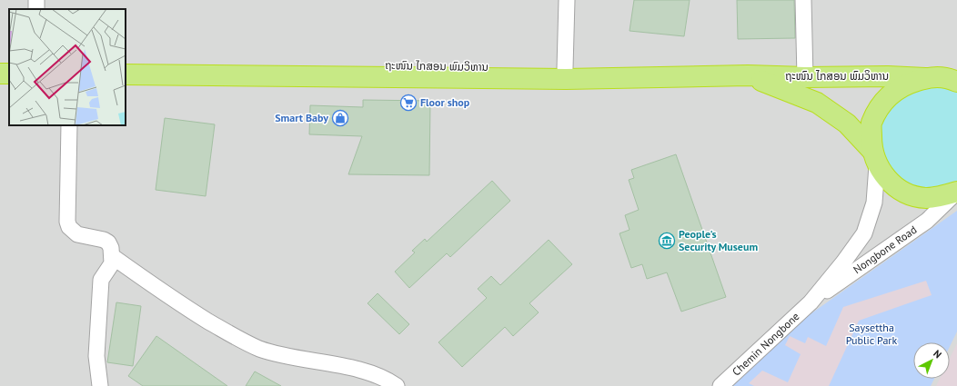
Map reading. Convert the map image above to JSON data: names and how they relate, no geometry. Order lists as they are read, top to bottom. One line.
{"streets":{"highway":["ຖະໜົນ ໄກສອນ ພົມວິຫານ"],"street":["Nongbone Road","Chemin Nongbone"]},"crossings":[["ຖະໜົນ ໄກສອນ ພົມວິຫານ","Nongbone Road"],["Nongbone Road","Chemin Nongbone"]],"parks":["Saysettha Public Park"],"places":{"supermarket":["Floor shop"],"shop":["Smart Baby"],"museum":["People's Security Museum"]},"north":"top right"}
